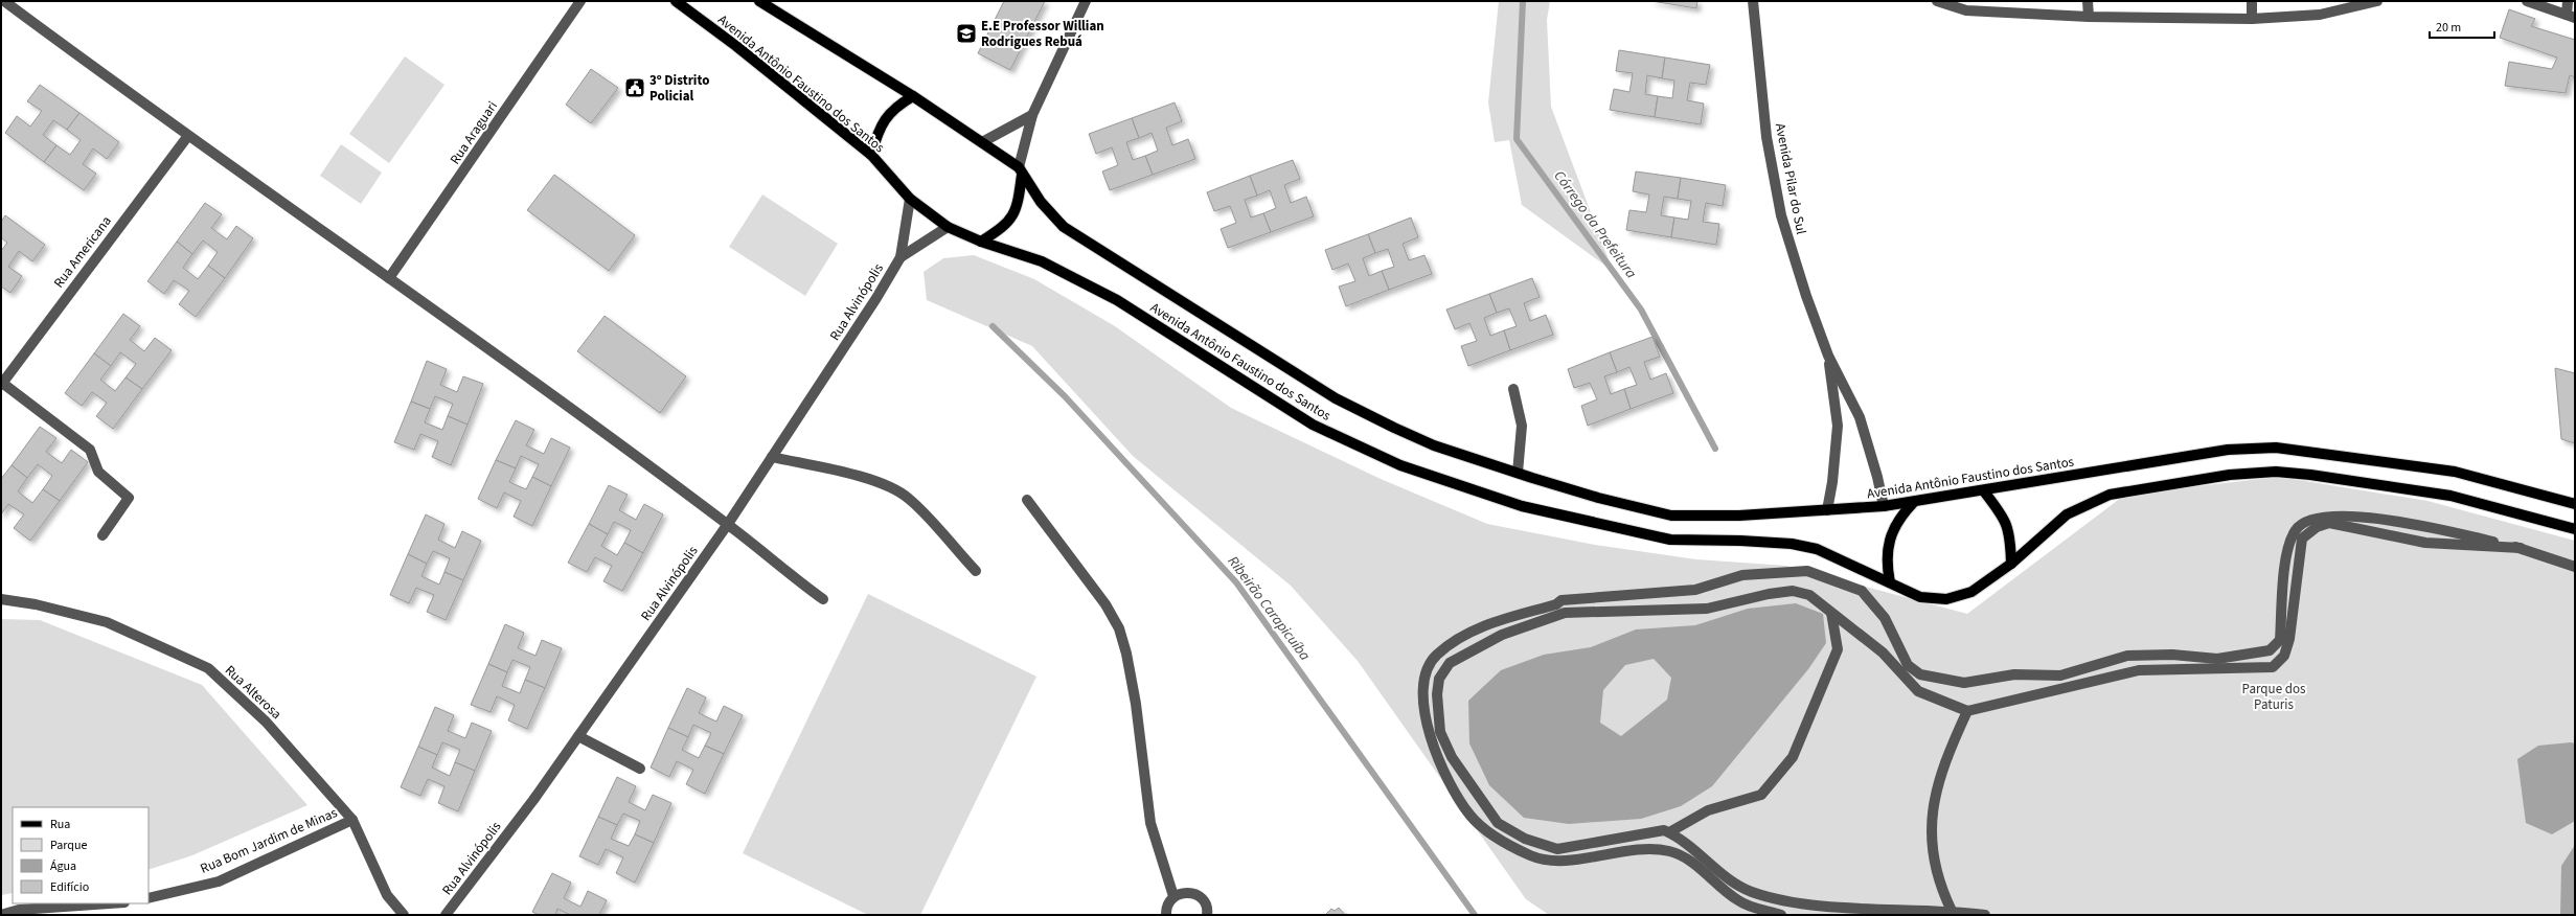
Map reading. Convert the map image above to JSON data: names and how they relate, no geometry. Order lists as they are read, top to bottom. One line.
{"streets":{"main road":["Avenida Antônio Faustino dos Santos"],"street":["Rua Araguari","Avenida Pilar do Sul","Rua Americana","Rua Alvinópolis","Rua Alterosa","Rua Bom Jardim de Minas"]},"crossings":[["Avenida Antônio Faustino dos Santos","Avenida Pilar do Sul"],["Avenida Antônio Faustino dos Santos","Rua Alvinópolis"],["Rua Alterosa","Rua Bom Jardim de Minas"]],"water":["Córrego da Prefeitura","Ribeirão Carapicuíba"],"parks":["Parque dos Paturis"],"places":{"school or university":["E.E Professor Willian Rodrigues Rebuá"],"public building":["3º Distrito Policial"]},"legend":["Rua","Parque","Água","Edifício"],"scale_bar":"20 m"}
